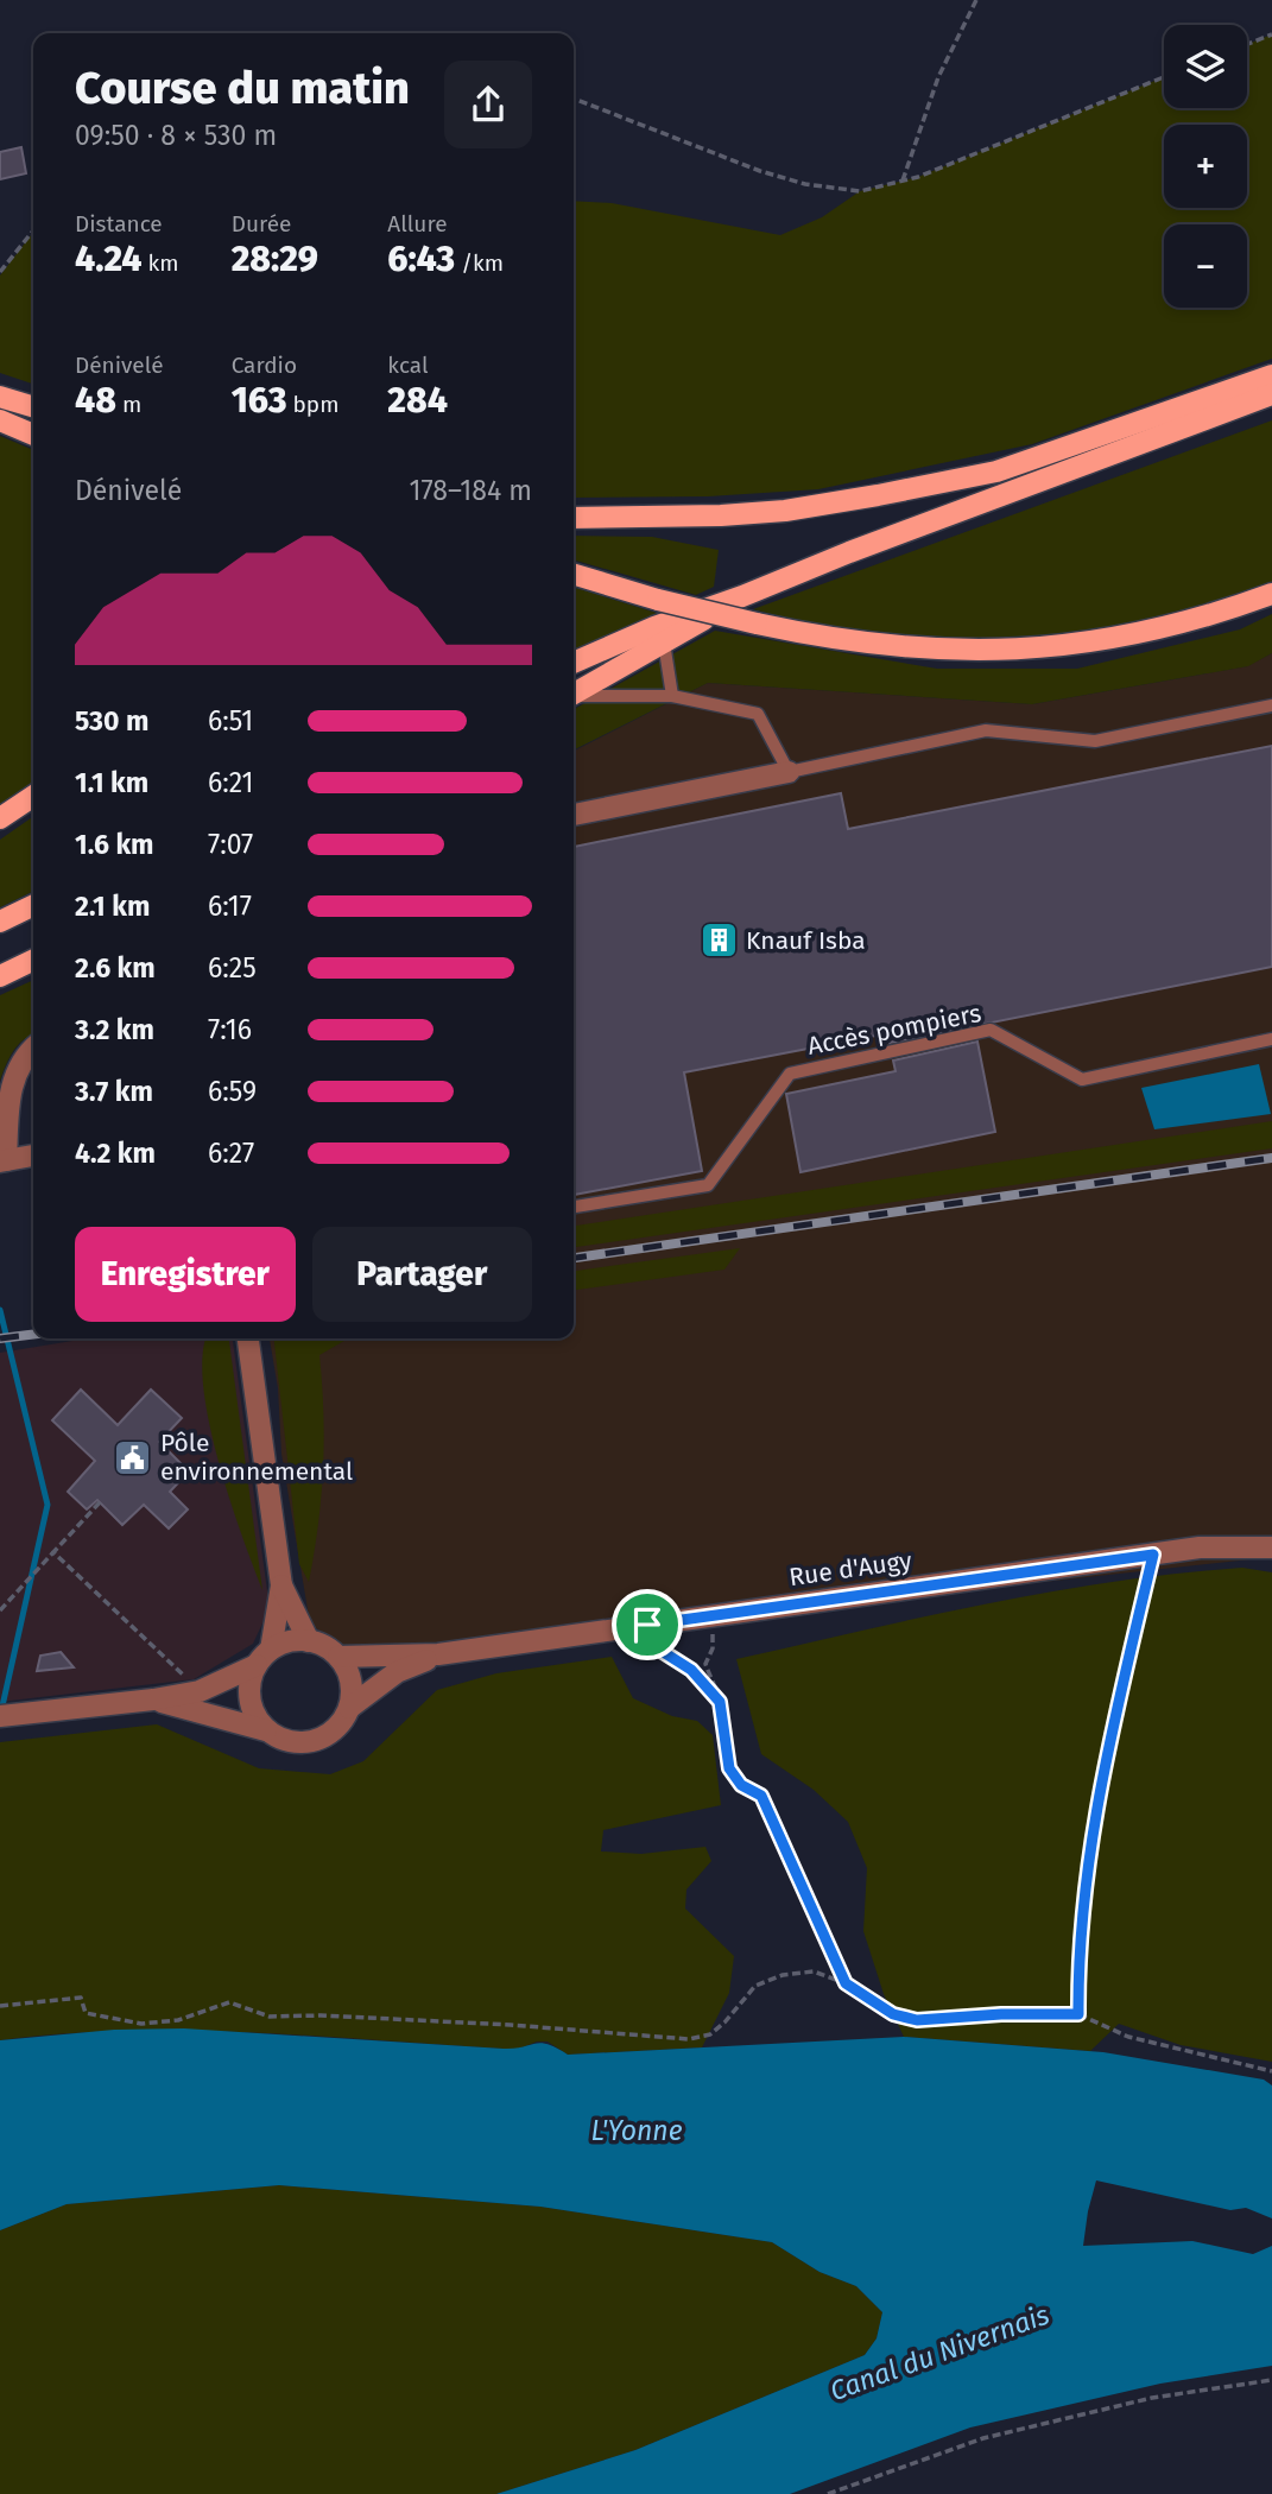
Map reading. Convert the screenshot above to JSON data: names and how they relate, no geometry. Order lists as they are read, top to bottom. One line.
{"streets":{"street":["Rue d'Augy"],"lane":["Accès pompiers"]},"water":["L'Yonne","Canal du Nivernais"],"places":{"building":["Knauf Isba"],"public building":["Pôle environnemental"]},"page":{"map_buttons":["+","−"],"heading":["Course du matin","09:50 · 8 × 530 m"],"stats":[["Distance","4.24 km"],["Durée","28:29"],["Allure","6:43 /km"],["Dénivelé","48 m"],["Cardio","163 bpm"],["kcal","284"]],"chart":["Dénivelé","178–184 m"],"list":[{"name":"530 m","note":"6:51"},{"name":"1.1 km","note":"6:21"},{"name":"1.6 km","note":"7:07"},{"name":"2.1 km","note":"6:17"},{"name":"2.6 km","note":"6:25"},{"name":"3.2 km","note":"7:16"},{"name":"3.7 km","note":"6:59"},{"name":"4.2 km","note":"6:27"}],"buttons":["Enregistrer","Partager"]}}
